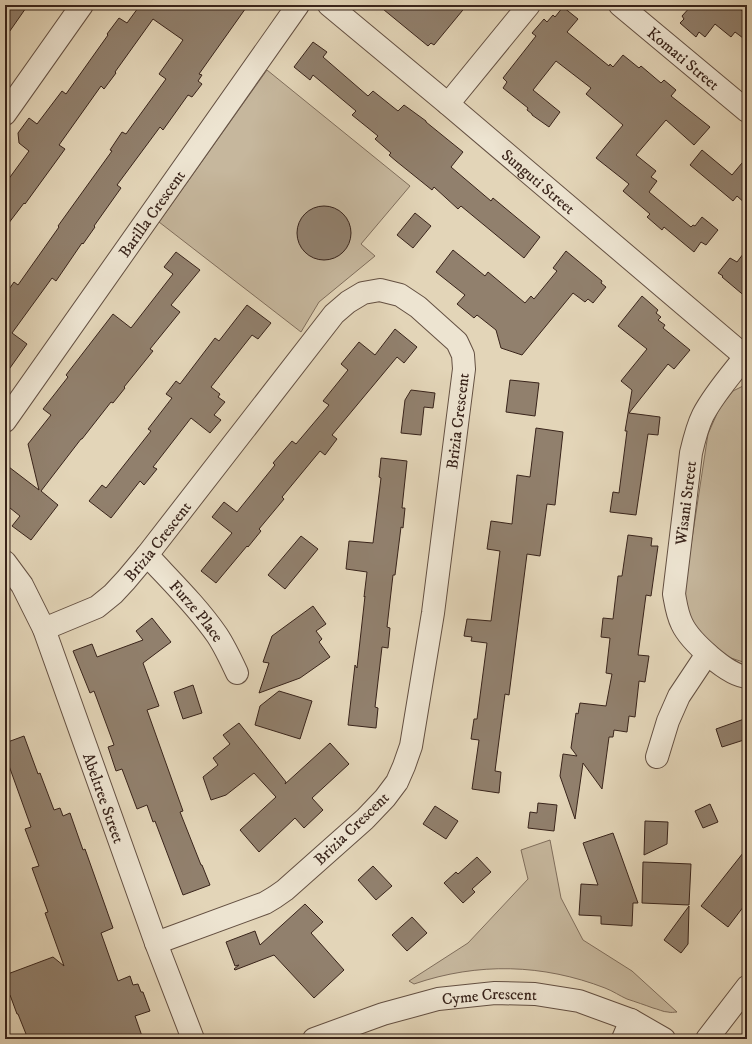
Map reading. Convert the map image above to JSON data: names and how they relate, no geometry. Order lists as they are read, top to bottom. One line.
{"streets":{"street":["Komati Street","Sunguti Street","Barilla Crescent","Brizia Crescent","Wisani Street","Furze Place","Abeltree Street","Cyme Crescent"]},"crossings":[["Sunguti Street","Wisani Street"],["Brizia Crescent","Furze Place"],["Brizia Crescent","Abeltree Street"]]}
